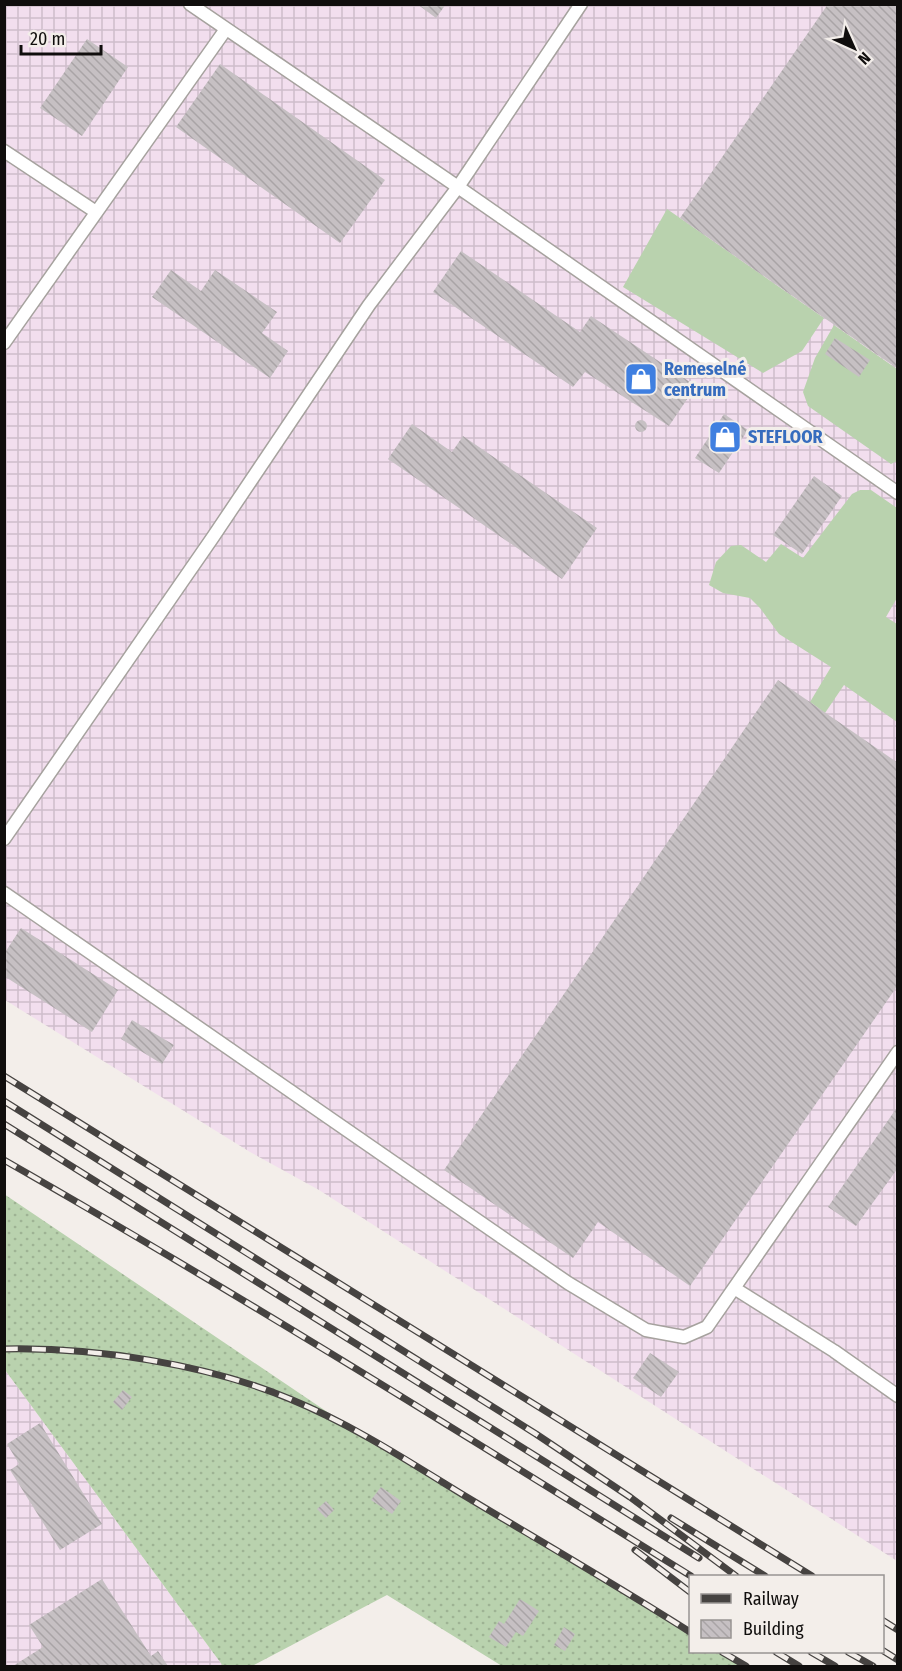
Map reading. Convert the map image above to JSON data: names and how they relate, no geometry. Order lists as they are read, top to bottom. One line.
{"places":{"shop":["Remeselné centrum","STEFLOOR"]},"legend":["Railway","Building"],"scale_bar":"20 m","north":"bottom right"}
